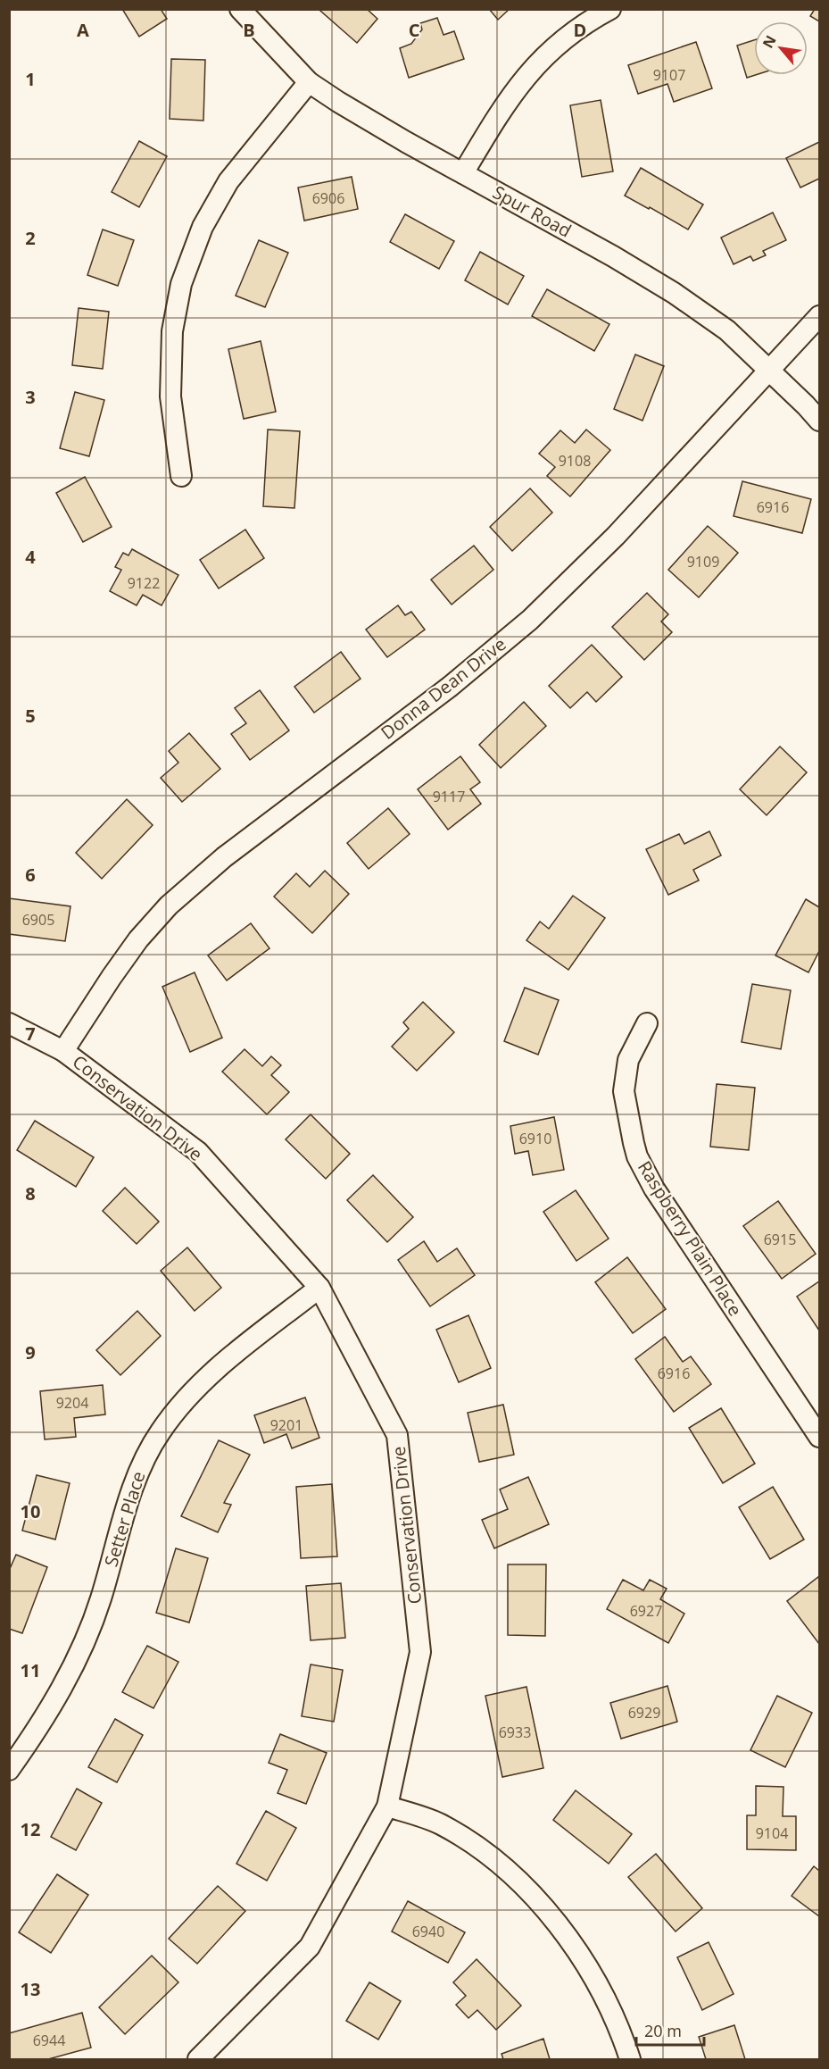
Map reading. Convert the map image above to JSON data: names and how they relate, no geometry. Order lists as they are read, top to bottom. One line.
{"streets":{"street":["Spur Road","Donna Dean Drive","Conservation Drive","Raspberry Plain Place","Setter Place"]},"crossings":[["Spur Road","Donna Dean Drive"],["Donna Dean Drive","Conservation Drive"],["Conservation Drive","Setter Place"]],"house_numbers":["9107","6906","9108","6916","9109","9122","9117","6905","6910","6915","6916","9204","9201","6927","6929","6933","9104","6940","6944"],"scale_bar":"20 m","north":"top left","grid":{"columns":["A","B","C","D"],"rows":["1","2","3","4","5","6","7","8","9","10","11","12","13"]}}
